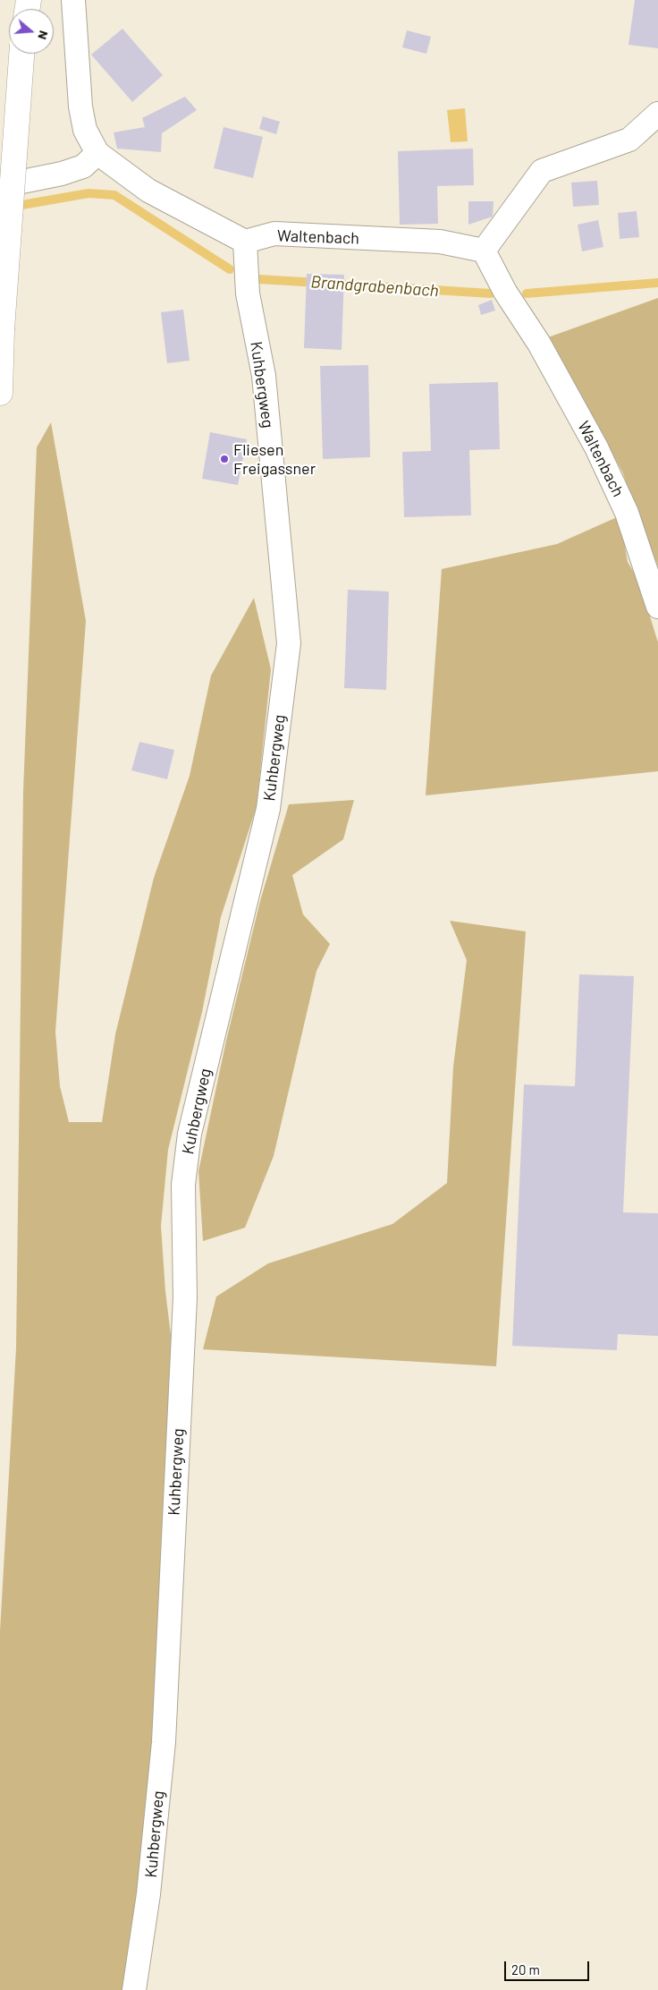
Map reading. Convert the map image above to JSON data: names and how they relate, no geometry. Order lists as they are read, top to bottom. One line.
{"streets":{"street":["Waltenbach","Kuhbergweg"]},"crossings":[["Waltenbach","Kuhbergweg"]],"water":["Brandgrabenbach"],"places":["Fliesen Freigassner"],"scale_bar":"20 m","north":"right"}
